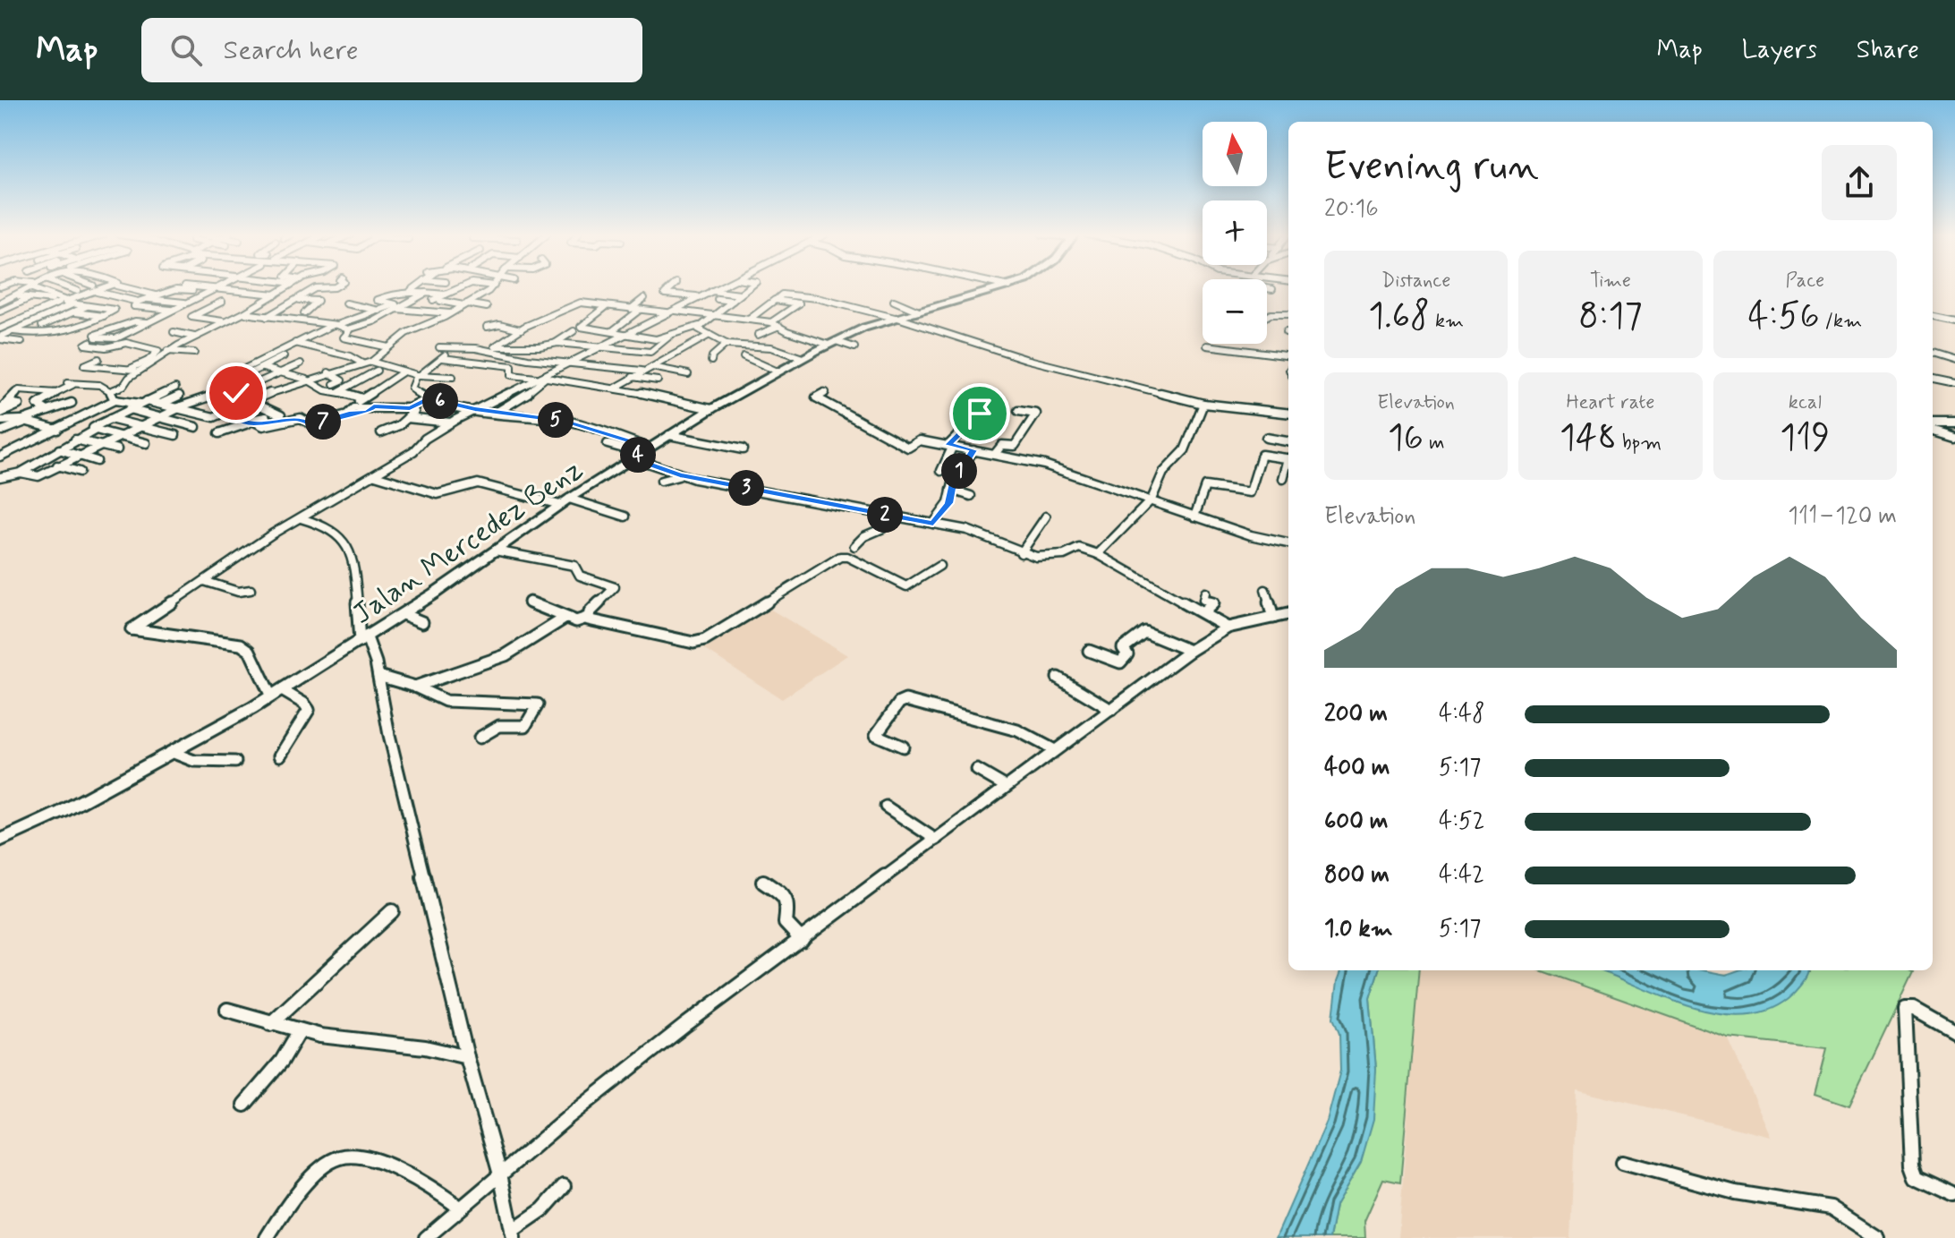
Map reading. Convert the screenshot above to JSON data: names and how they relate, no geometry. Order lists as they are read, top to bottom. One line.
{"streets":{"main road":["Jalan Mercedez Benz"]},"north":"top","page":{"header":"Map","search":"Search here","nav":["Map","Layers","Share"],"map_buttons":["+","−"],"heading":["Evening run","20:16"],"stats":[["Distance","1.68 km"],["Time","8:17"],["Pace","4:56 /km"],["Elevation","16 m"],["Heart rate","148 bpm"],["kcal","119"]],"pins":["6","5","7","4","1","3","2"],"chart":["Elevation","111–120 m"],"list":[{"name":"200 m","note":"4:48"},{"name":"400 m","note":"5:17"},{"name":"600 m","note":"4:52"},{"name":"800 m","note":"4:42"},{"name":"1.0 km","note":"5:17"}]}}
